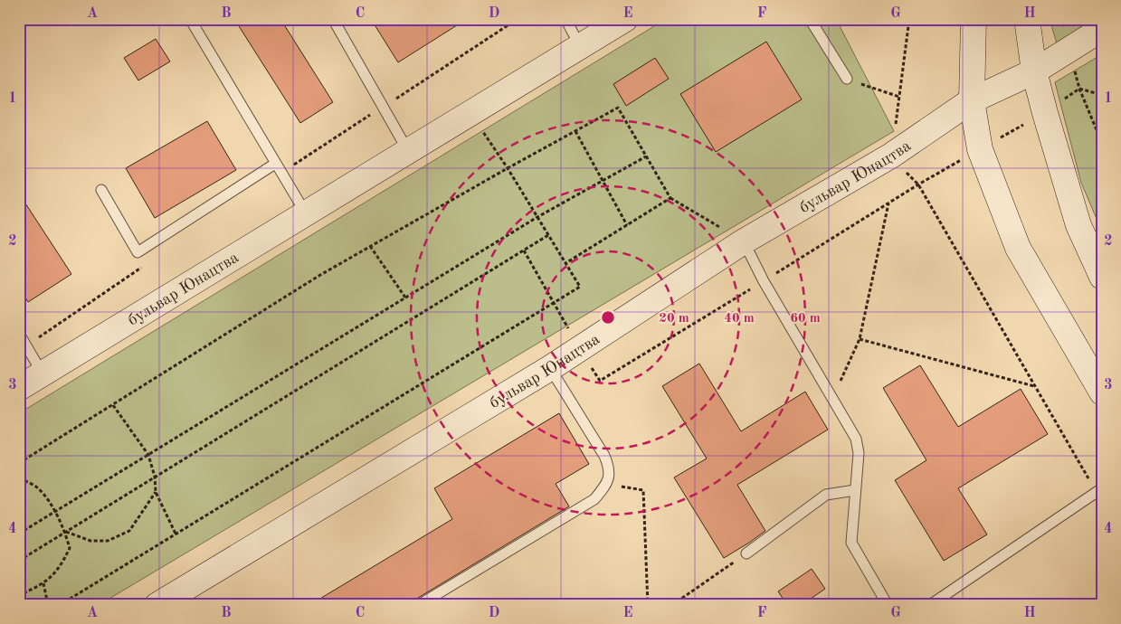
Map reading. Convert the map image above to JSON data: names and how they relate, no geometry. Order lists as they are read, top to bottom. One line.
{"streets":{"street":["бульвар Юнацтва"]},"grid":{"columns":["A","B","C","D","E","F","G","H"],"rows":["1","2","3","4"]},"rings":["20 m","40 m","60 m"]}
